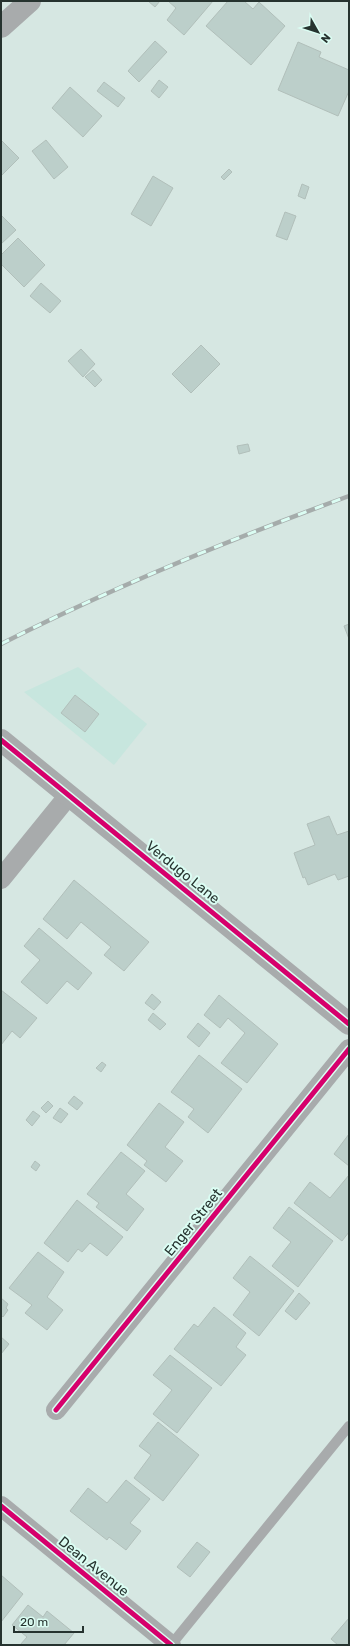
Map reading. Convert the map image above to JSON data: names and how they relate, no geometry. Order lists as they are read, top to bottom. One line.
{"streets":{"street":["Verdugo Lane","Enger Street","Dean Avenue"]},"scale_bar":"20 m","north":"bottom right"}
